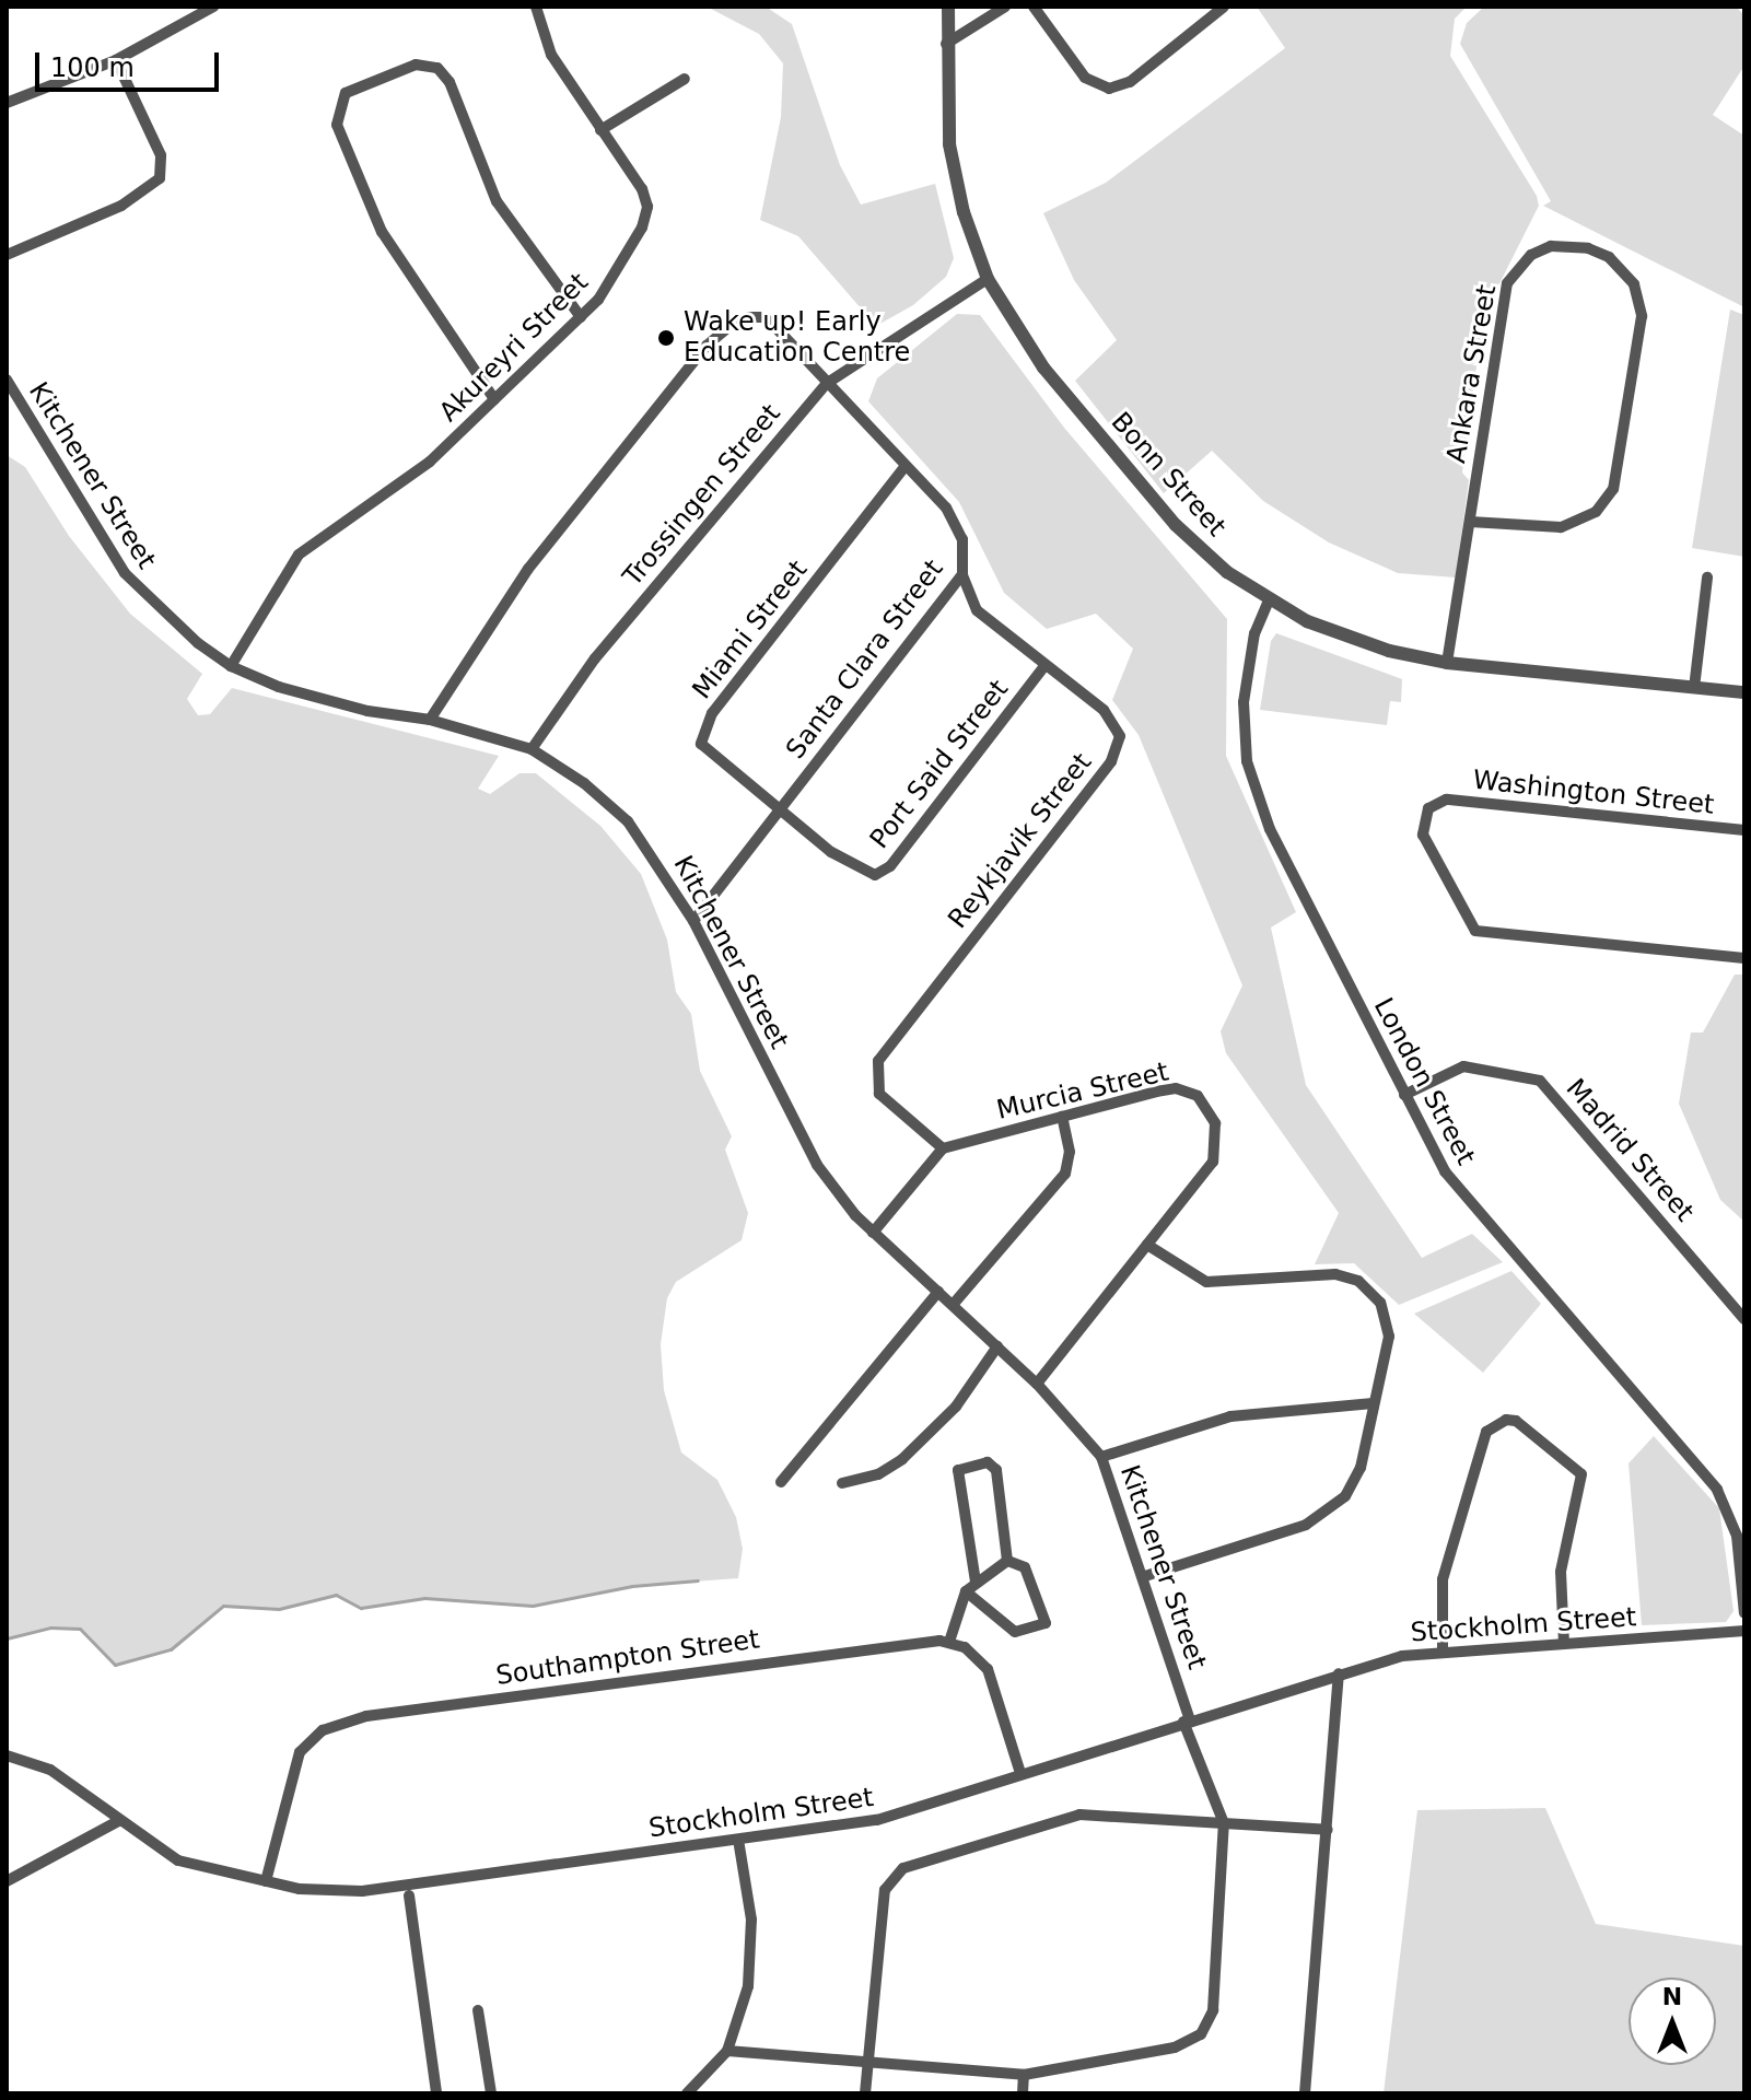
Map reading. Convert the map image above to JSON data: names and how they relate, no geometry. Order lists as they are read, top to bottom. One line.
{"streets":{"street":["Akureyri Street","Ankara Street","Bonn Street","Kitchener Street","Trossingen Street","Miami Street","Santa Clara Street","Port Said Street","Washington Street","Reykjavik Street","London Street","Murcia Street","Madrid Street","Stockholm Street","Southampton Street"]},"crossings":[["Akureyri Street","Kitchener Street"],["Ankara Street","Bonn Street"],["Bonn Street","Trossingen Street"],["Bonn Street","London Street"],["Kitchener Street","Trossingen Street"],["Kitchener Street","Santa Clara Street"],["Kitchener Street","Murcia Street"],["Kitchener Street","Stockholm Street"],["Trossingen Street","Santa Clara Street"],["Miami Street","Santa Clara Street"],["Miami Street","Port Said Street"],["Santa Clara Street","Port Said Street"],["Santa Clara Street","Reykjavik Street"],["Port Said Street","Reykjavik Street"],["Reykjavik Street","Murcia Street"],["London Street","Madrid Street"],["Stockholm Street","Southampton Street"]],"places":["Wake up! Early Education Centre"],"scale_bar":"100 m","north":"top"}
